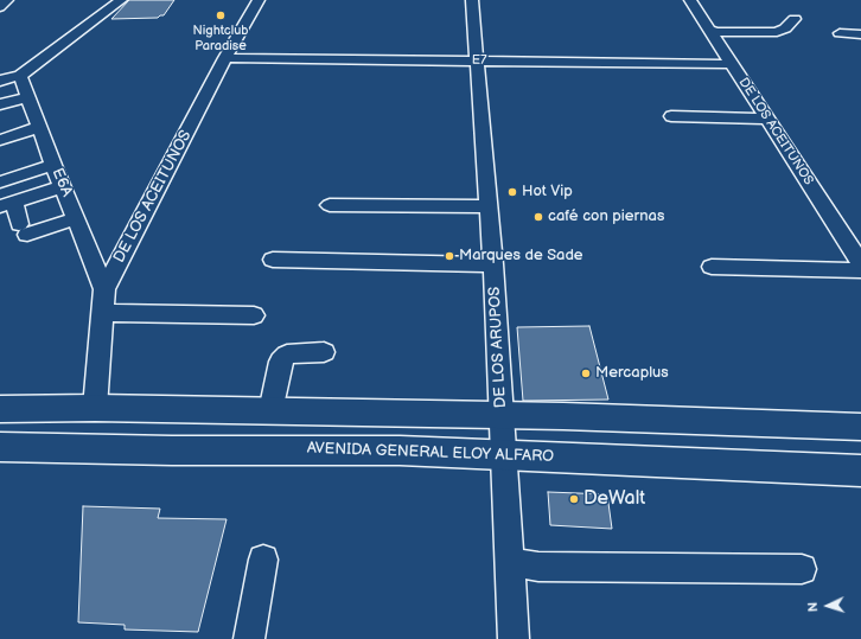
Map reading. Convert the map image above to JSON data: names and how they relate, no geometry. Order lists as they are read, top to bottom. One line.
{"streets":{"main road":["AVENIDA GENERAL ELOY ALFARO"],"street":["E7","DE LOS ACEITUNOS","E6A","DE LOS ARUPOS"]},"crossings":[["E7","DE LOS ACEITUNOS"],["E7","DE LOS ARUPOS"],["DE LOS ACEITUNOS","E6A"],["DE LOS ARUPOS","AVENIDA GENERAL ELOY ALFARO"]],"places":["Nightclub Paradise","Hot Vip","café con piernas","Marques de Sade","Mercaplus","DeWalt"],"north":"left"}
